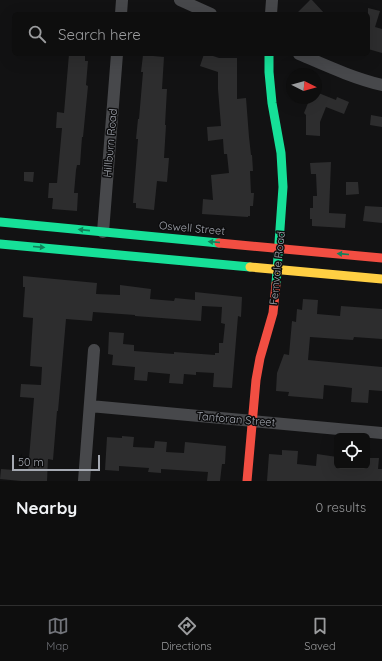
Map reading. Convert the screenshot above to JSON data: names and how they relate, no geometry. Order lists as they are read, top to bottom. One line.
{"streets":{"main road":["Oswell Street","Fernvale Road"],"street":["Hillburn Road","Tanforan Street"]},"crossings":[["Hillburn Road","Oswell Street"],["Oswell Street","Fernvale Road"],["Fernvale Road","Tanforan Street"]],"scale_bar":"50 m","north":"right","page":{"search":"Search here","scale":"50 m","heading":["Nearby","0 results"],"nav":["Map","Directions","Saved"]}}
